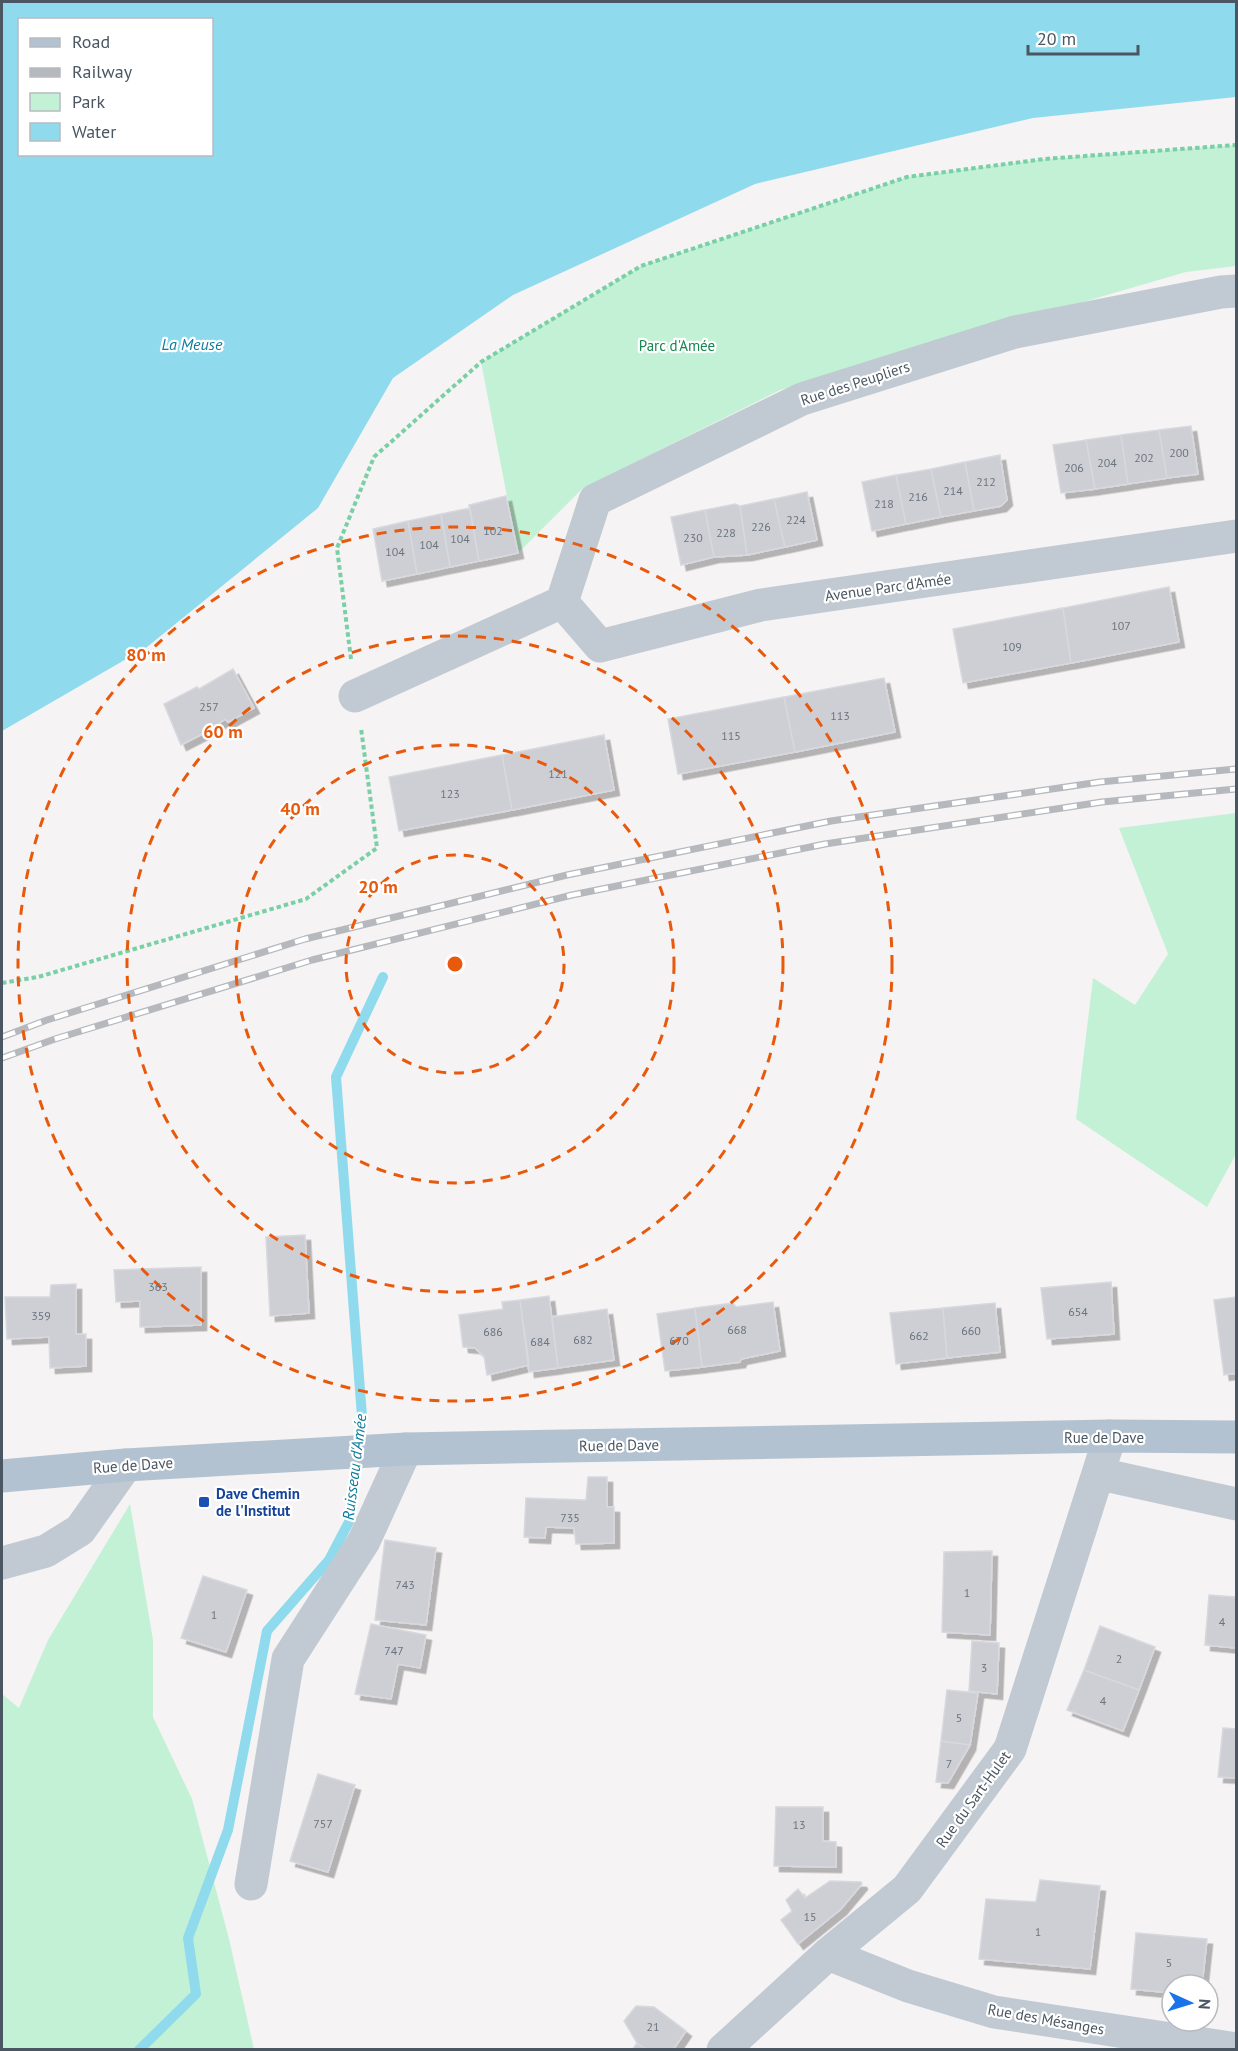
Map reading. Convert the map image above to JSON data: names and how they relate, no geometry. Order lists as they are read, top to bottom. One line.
{"streets":{"main road":["Rue de Dave"],"street":["Rue des Peupliers","Avenue Parc d'Amée","Rue du Sart-Hulet","Rue des Mésanges"]},"crossings":[["Rue des Peupliers","Avenue Parc d'Amée"],["Rue de Dave","Rue du Sart-Hulet"],["Rue du Sart-Hulet","Rue des Mésanges"]],"water":["La Meuse","Ruisseau d'Amée"],"parks":["Parc d'Amée"],"places":{"transit":["Dave Chemin de l'Institut"]},"house_numbers":["200","202","204","206","212","214","216","218","224","226","102","228","230","104","104","104","107","109","257","113","115","121","123","363","654","359","668","660","686","662","682","670","684","735","743","1","1","4","747","2","3","4","5","7","757","13","15","1","5","21"],"legend":["Road","Railway","Park","Water"],"scale_bar":"20 m","north":"right","rings":["80 m","60 m","40 m","20 m"]}
